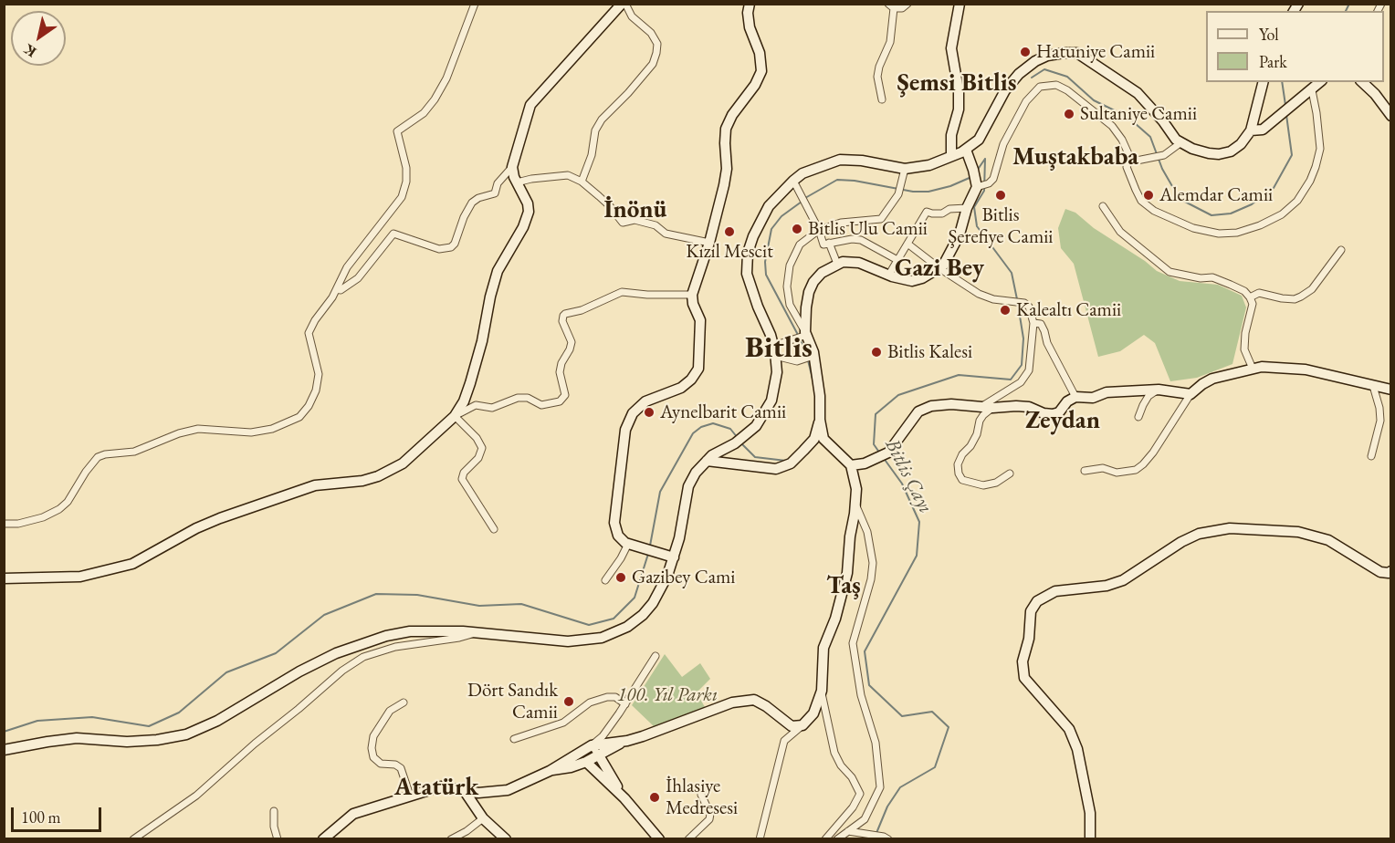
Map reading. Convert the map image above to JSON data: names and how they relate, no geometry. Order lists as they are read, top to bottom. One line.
{"districts":["Şemsi Bitlis","Muştakbaba","İnönü","Gazi Bey","Bitlis","Zeydan","Taş","Atatürk"],"water":["Bitlis Çayı"],"parks":["100. Yıl Parkı"],"places":["Hatuniye Camii","Sultaniye Camii","Bitlis Şerefiye Camii","Alemdar Camii","Bitlis Ulu Camii","Kızıl Mescit","Kalealtı Camii","Bitlis Kalesi","Aynelbarit Camii","Gazibey Cami","Dört Sandık Camii","İhlasiye Medresesi"],"legend":["Yol","Park"],"scale_bar":"100 m","north":"bottom left"}
